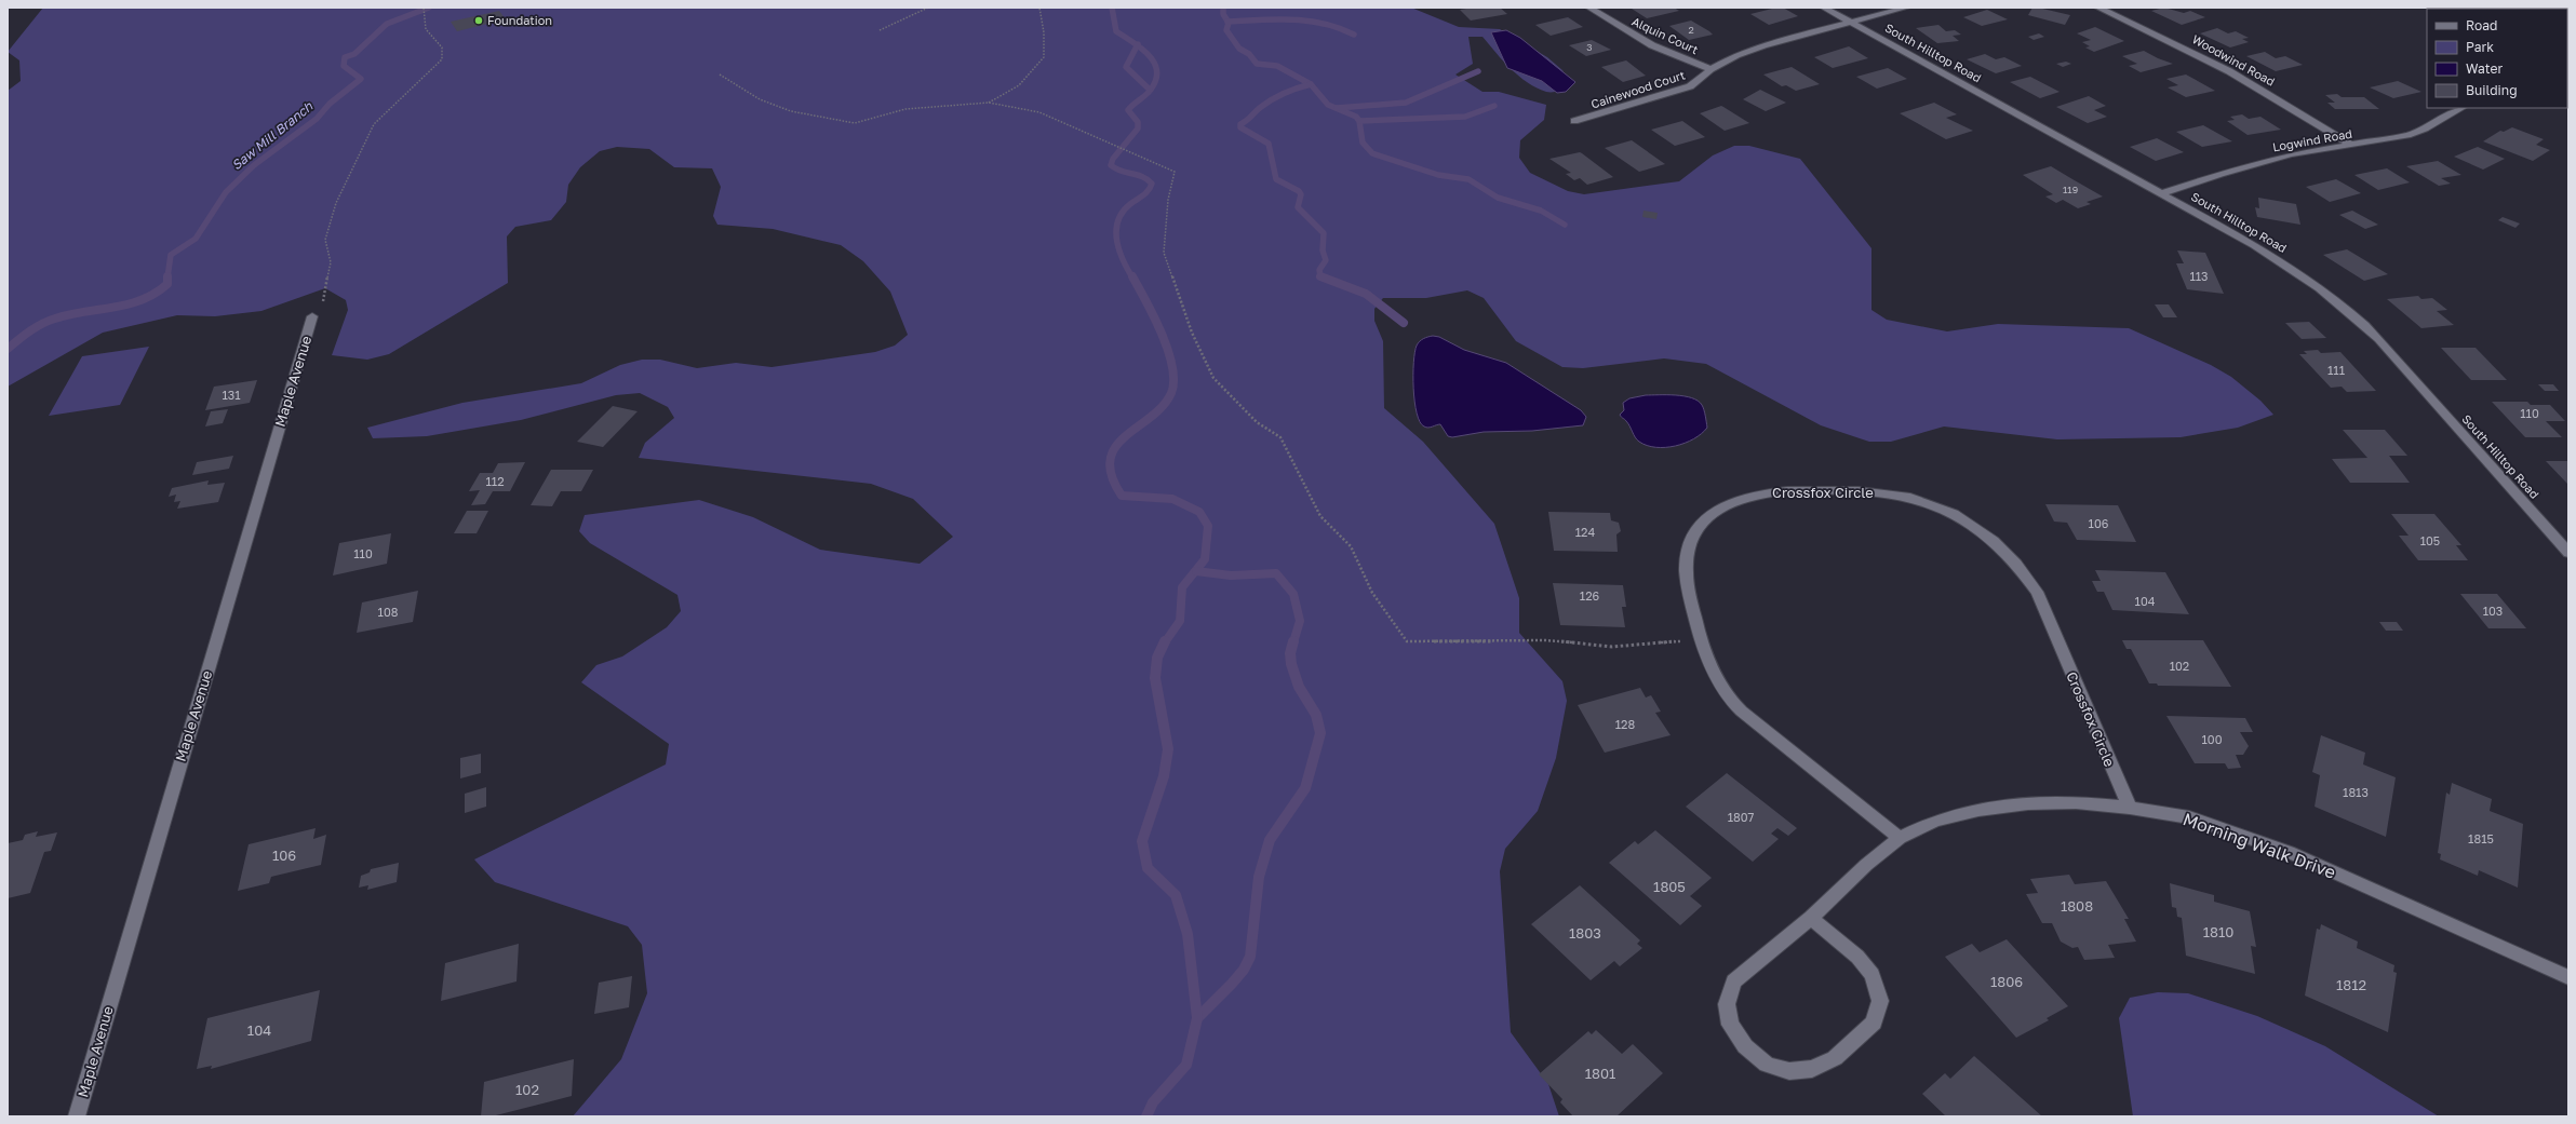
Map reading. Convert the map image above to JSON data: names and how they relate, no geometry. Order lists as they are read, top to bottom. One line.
{"streets":{"street":["Alquin Court","South Hilltop Road","Woodwind Road","Cainewood Court","Logwind Road","Maple Avenue","Crossfox Circle","Morning Walk Drive"]},"crossings":[["Alquin Court","Cainewood Court"],["South Hilltop Road","Cainewood Court"],["South Hilltop Road","Logwind Road"],["Woodwind Road","Logwind Road"],["Crossfox Circle","Morning Walk Drive"]],"water":["Saw Mill Branch"],"places":["Foundation"],"house_numbers":["2","3","119","113","111","131","110","112","106","124","105","110","126","104","103","108","102","128","100","1813","1807","1815","106","1805","1808","1810","1803","1806","1812","104","1801","102"],"legend":["Road","Park","Water","Building"]}
